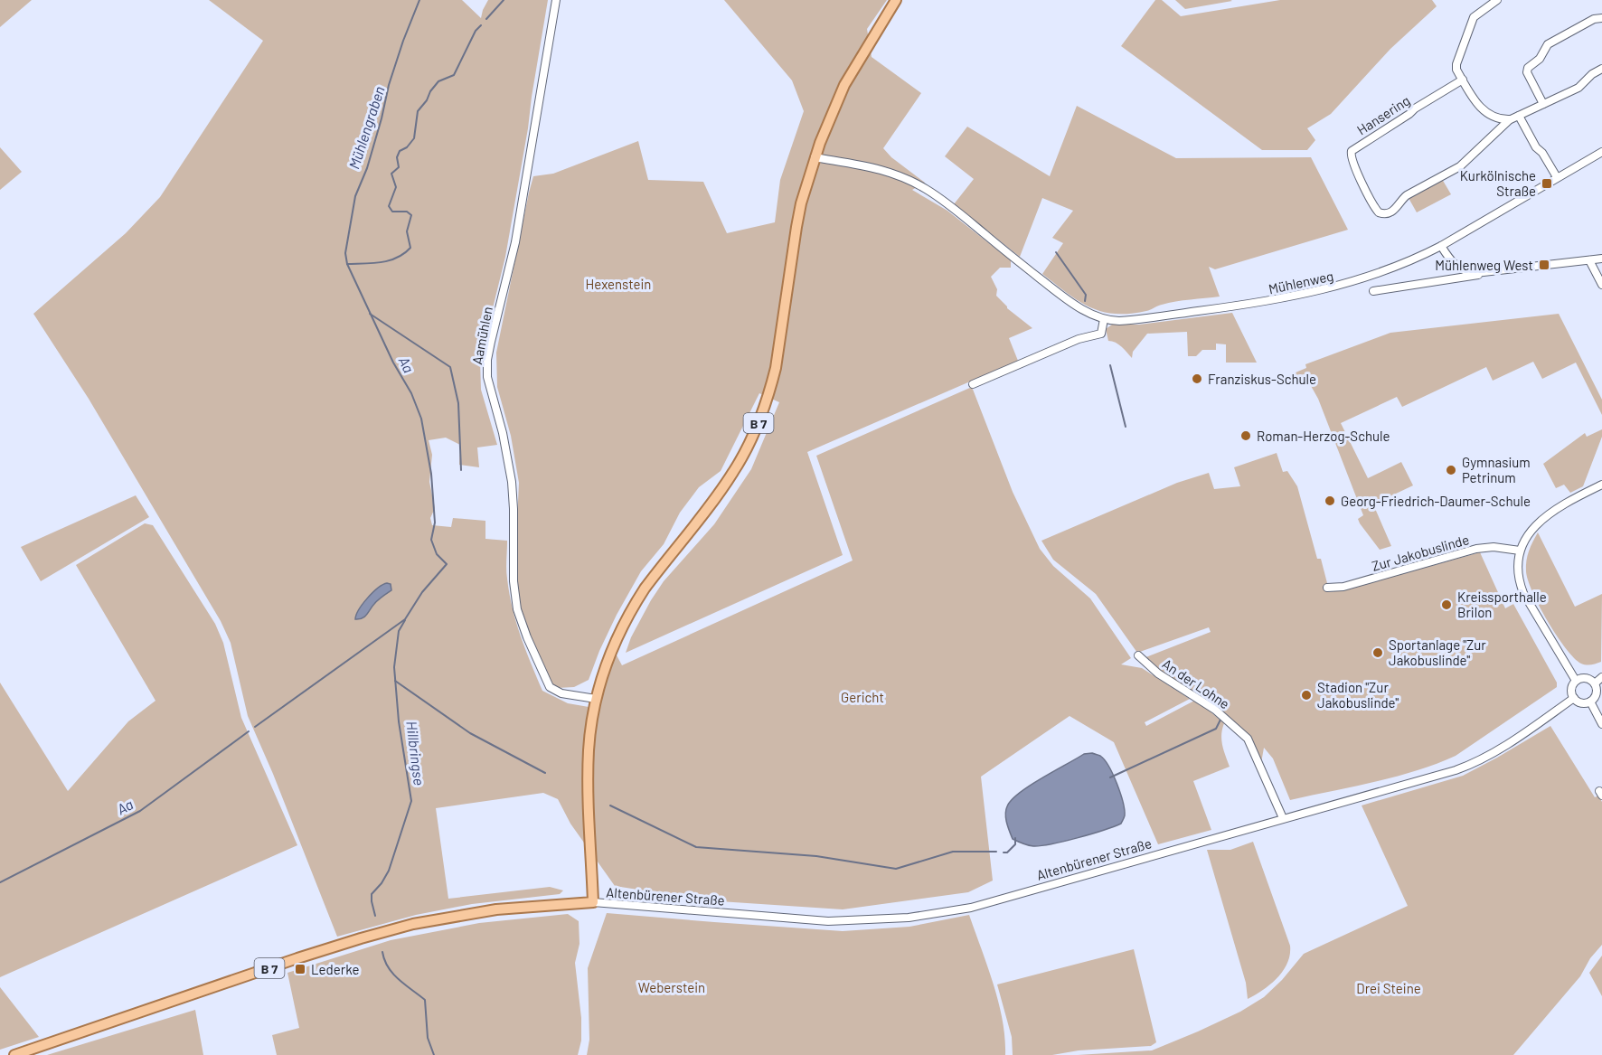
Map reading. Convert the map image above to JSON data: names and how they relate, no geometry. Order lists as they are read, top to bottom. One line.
{"streets":{"main road":["B 7"],"street":["Hansering","Mühlenweg","Aamühlen","Zur Jakobuslinde","An der Lohne","Altenbürener Straße"]},"crossings":[["Mühlenweg","B 7"],["Aamühlen","B 7"],["B 7","Altenbürener Straße"],["An der Lohne","Altenbürener Straße"]],"water":["Mühlengraben","Aa","Hillbringse"],"parks":["Hexenstein","Gericht","Weberstein","Drei Steine"],"places":{"transit":["Kurkölnische Straße","Mühlenweg West","Lederke"],"other":["Franziskus-Schule","Roman-Herzog-Schule","Gymnasium Petrinum","Georg-Friedrich-Daumer-Schule","Kreissporthalle Brilon","Sportanlage \"Zur Jakobuslinde\"","Stadion \"Zur Jakobuslinde\""]}}
